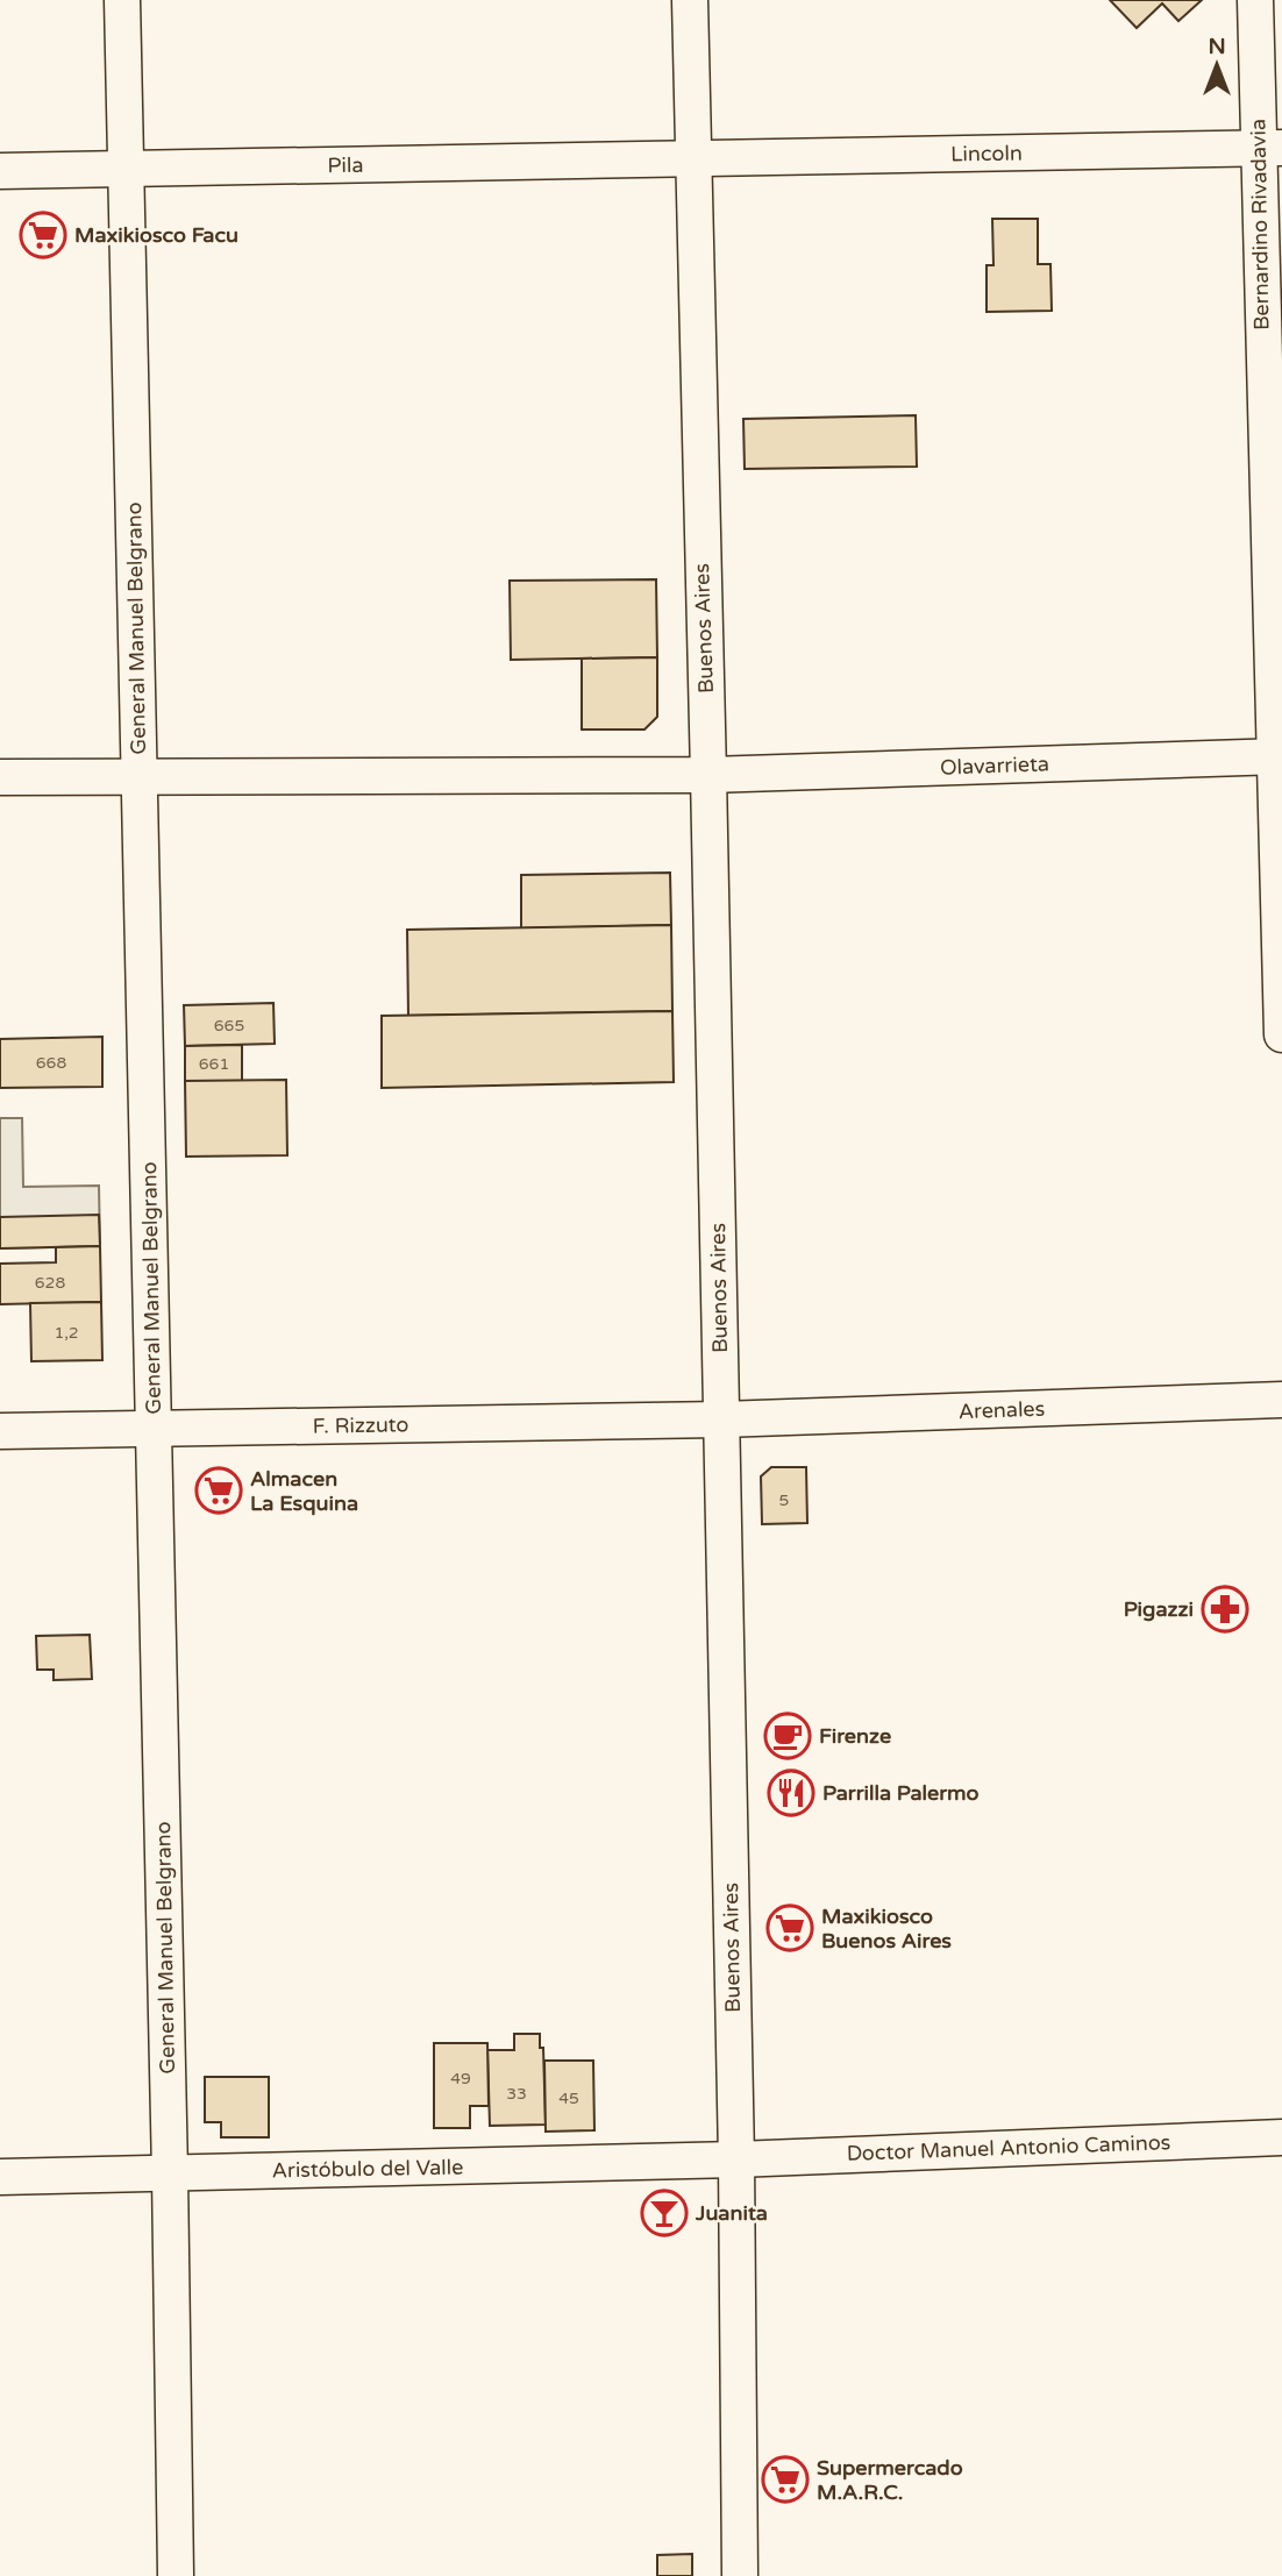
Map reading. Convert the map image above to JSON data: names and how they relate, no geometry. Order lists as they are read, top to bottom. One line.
{"streets":{"street":["Lincoln","Pila","Bernardino Rivadavia","General Manuel Belgrano","Buenos Aires","Olavarrieta","Arenales","F. Rizzuto","Doctor Manuel Antonio Caminos","Aristóbulo del Valle"]},"crossings":[["Lincoln","Pila"],["Lincoln","Bernardino Rivadavia"],["Lincoln","Buenos Aires"],["Pila","General Manuel Belgrano"],["Pila","Buenos Aires"],["Bernardino Rivadavia","Olavarrieta"],["General Manuel Belgrano","Olavarrieta"],["General Manuel Belgrano","F. Rizzuto"],["General Manuel Belgrano","Aristóbulo del Valle"],["Buenos Aires","Olavarrieta"],["Buenos Aires","Arenales"],["Buenos Aires","F. Rizzuto"],["Buenos Aires","Doctor Manuel Antonio Caminos"],["Buenos Aires","Aristóbulo del Valle"],["Arenales","F. Rizzuto"],["Doctor Manuel Antonio Caminos","Aristóbulo del Valle"]],"places":{"supermarket":["Maxikiosco Facu","Almacen La Esquina","Maxikiosco Buenos Aires","Supermercado M.A.R.C."],"pharmacy":["Pigazzi"],"cafe":["Firenze"],"restaurant":["Parrilla Palermo"],"bar":["Juanita"]},"house_numbers":["665","668","661","628","1,2","5","49","33","45"],"north":"top"}
